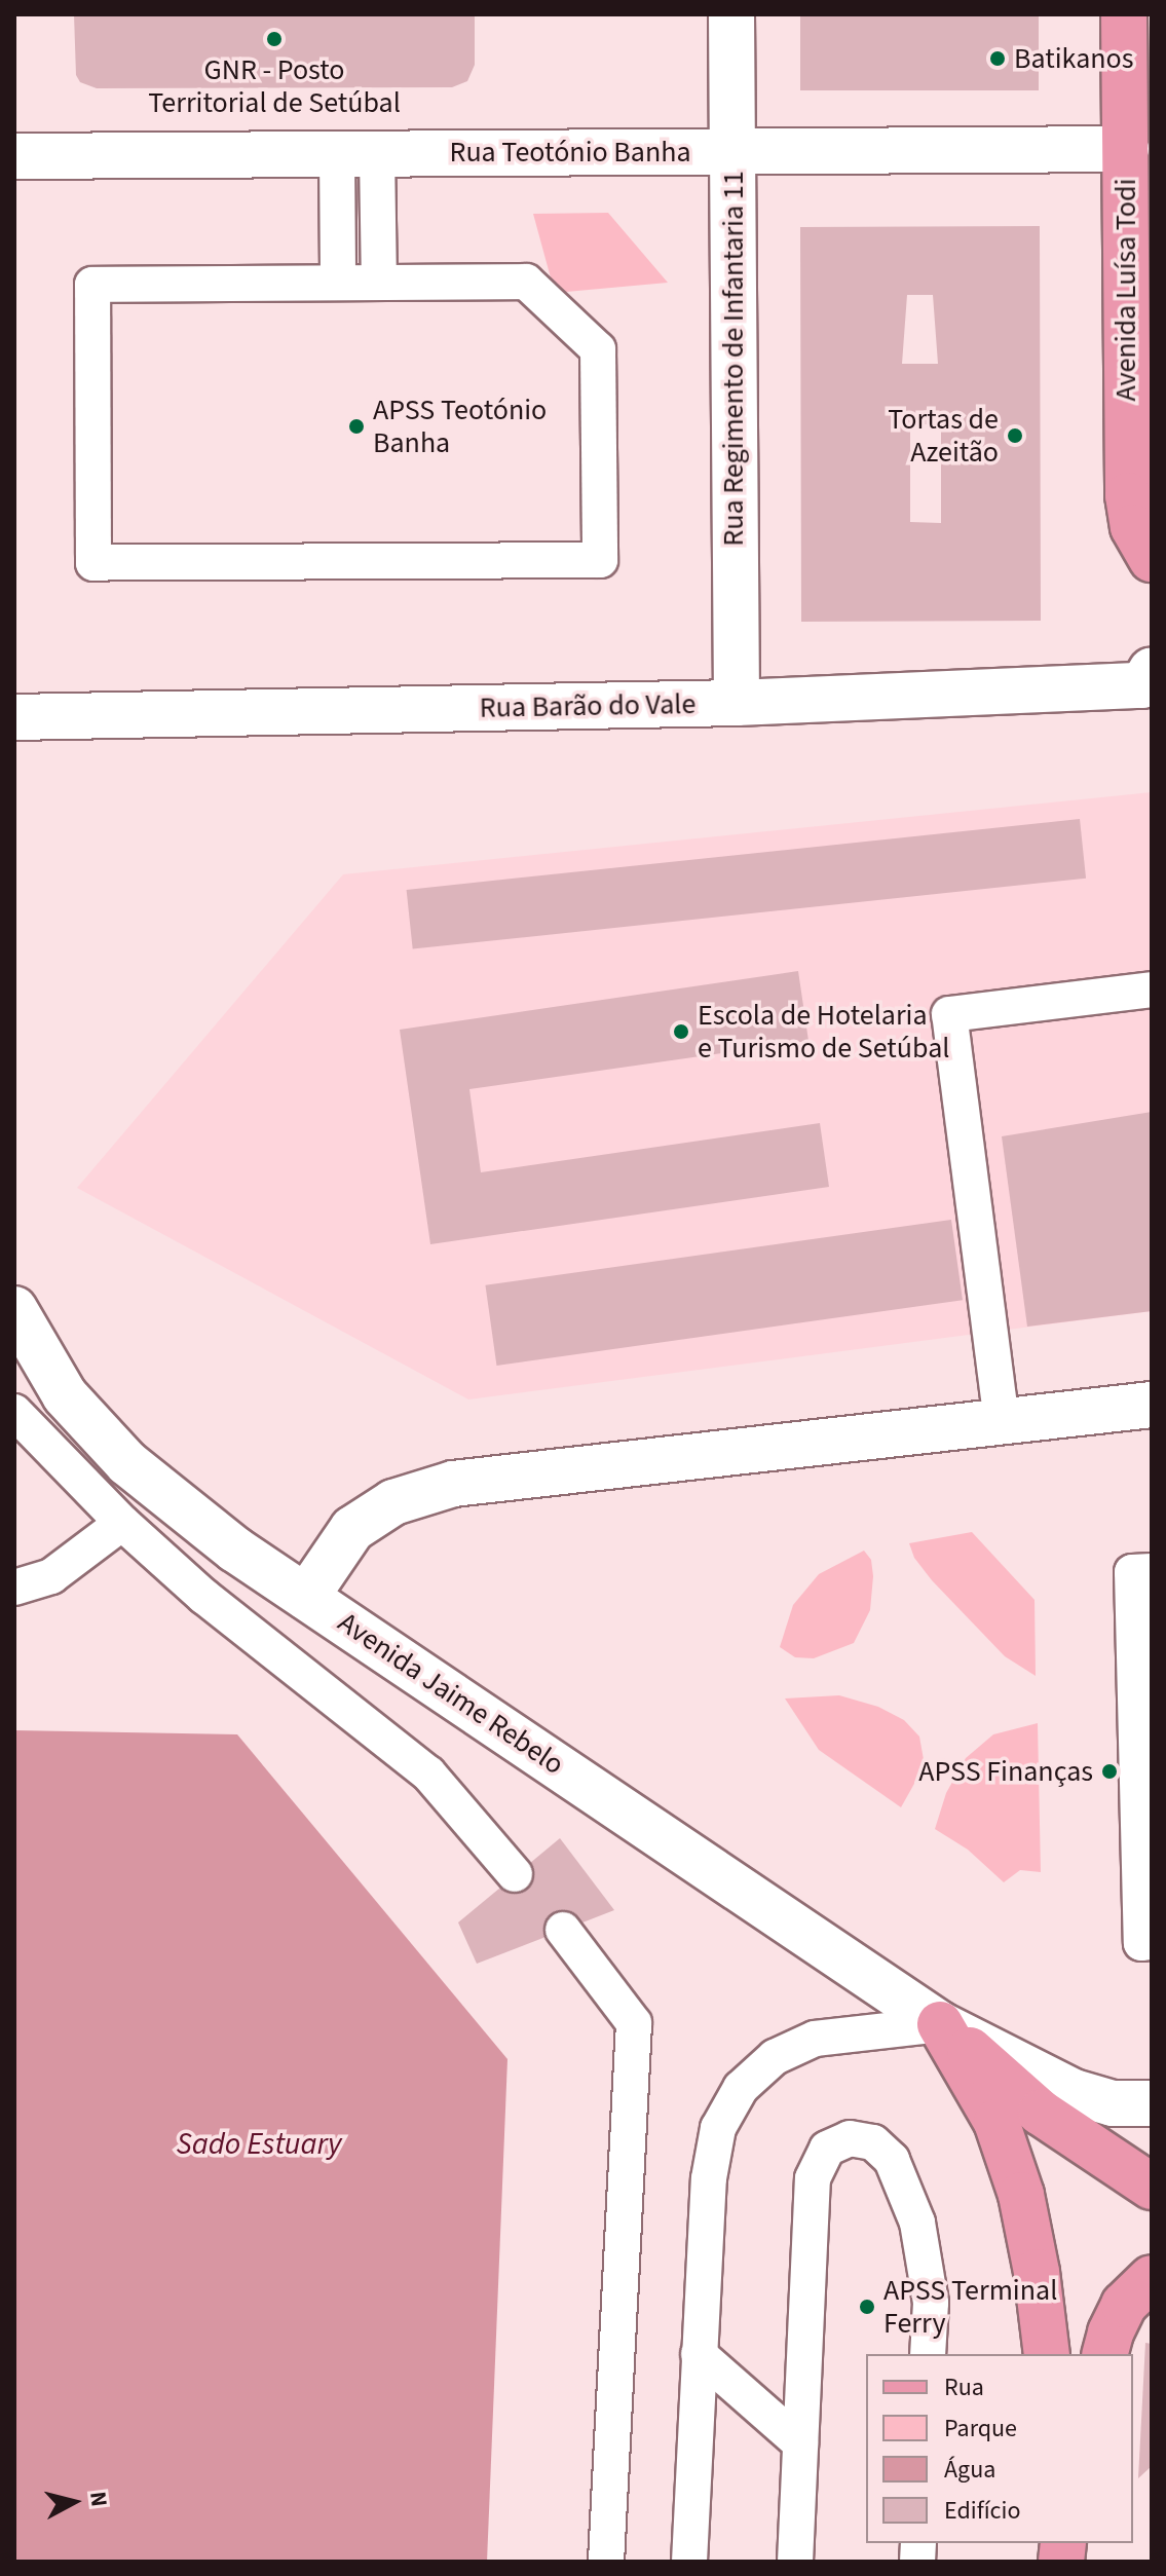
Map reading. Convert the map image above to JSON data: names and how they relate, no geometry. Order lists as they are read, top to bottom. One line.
{"streets":{"main road":["Avenida Luísa Todi","Avenida Jaime Rebelo"],"street":["Rua Teotónio Banha","Rua Regimento de Infantaria 11","Rua Barão do Vale"]},"crossings":[["Rua Teotónio Banha","Avenida Luísa Todi"],["Rua Teotónio Banha","Rua Regimento de Infantaria 11"],["Rua Regimento de Infantaria 11","Rua Barão do Vale"]],"water":["Sado Estuary"],"places":["GNR - Posto Territorial de Setúbal","Batikanos","APSS Teotónio Banha","Tortas de Azeitão","Escola de Hotelaria e Turismo de Setúbal","APSS Finanças","APSS Terminal Ferry"],"legend":["Rua","Parque","Água","Edifício"],"north":"right"}
